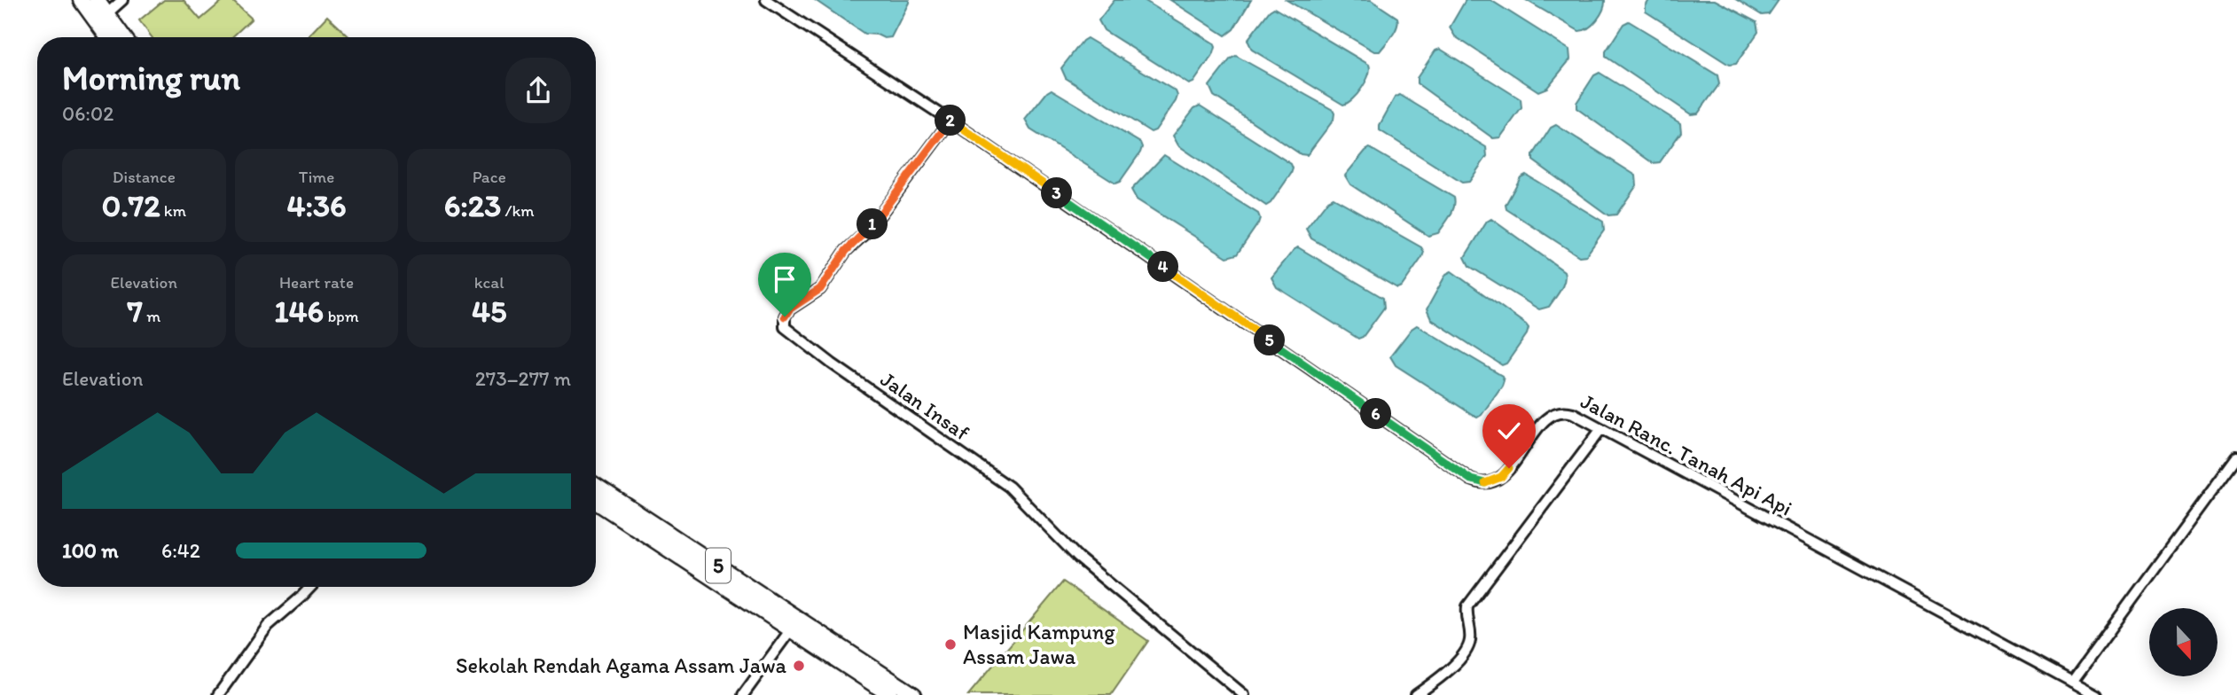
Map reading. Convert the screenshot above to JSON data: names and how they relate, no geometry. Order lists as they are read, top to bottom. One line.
{"streets":{"highway":["5"],"street":["Jalan Insaf","Jalan Ranc. Tanah Api Api"]},"crossings":[["Jalan Insaf","Jalan Ranc. Tanah Api Api"]],"places":["Masjid Kampung Assam Jawa","Sekolah Rendah Agama Assam Jawa"],"north":"bottom","page":{"heading":["Morning run","06:02"],"pins":["2","3","1","4","5","6"],"stats":[["Distance","0.72 km"],["Time","4:36"],["Pace","6:23 /km"],["Elevation","7 m"],["Heart rate","146 bpm"],["kcal","45"]],"chart":["Elevation","273–277 m"],"list":[{"name":"100 m","note":"6:42"}]}}
